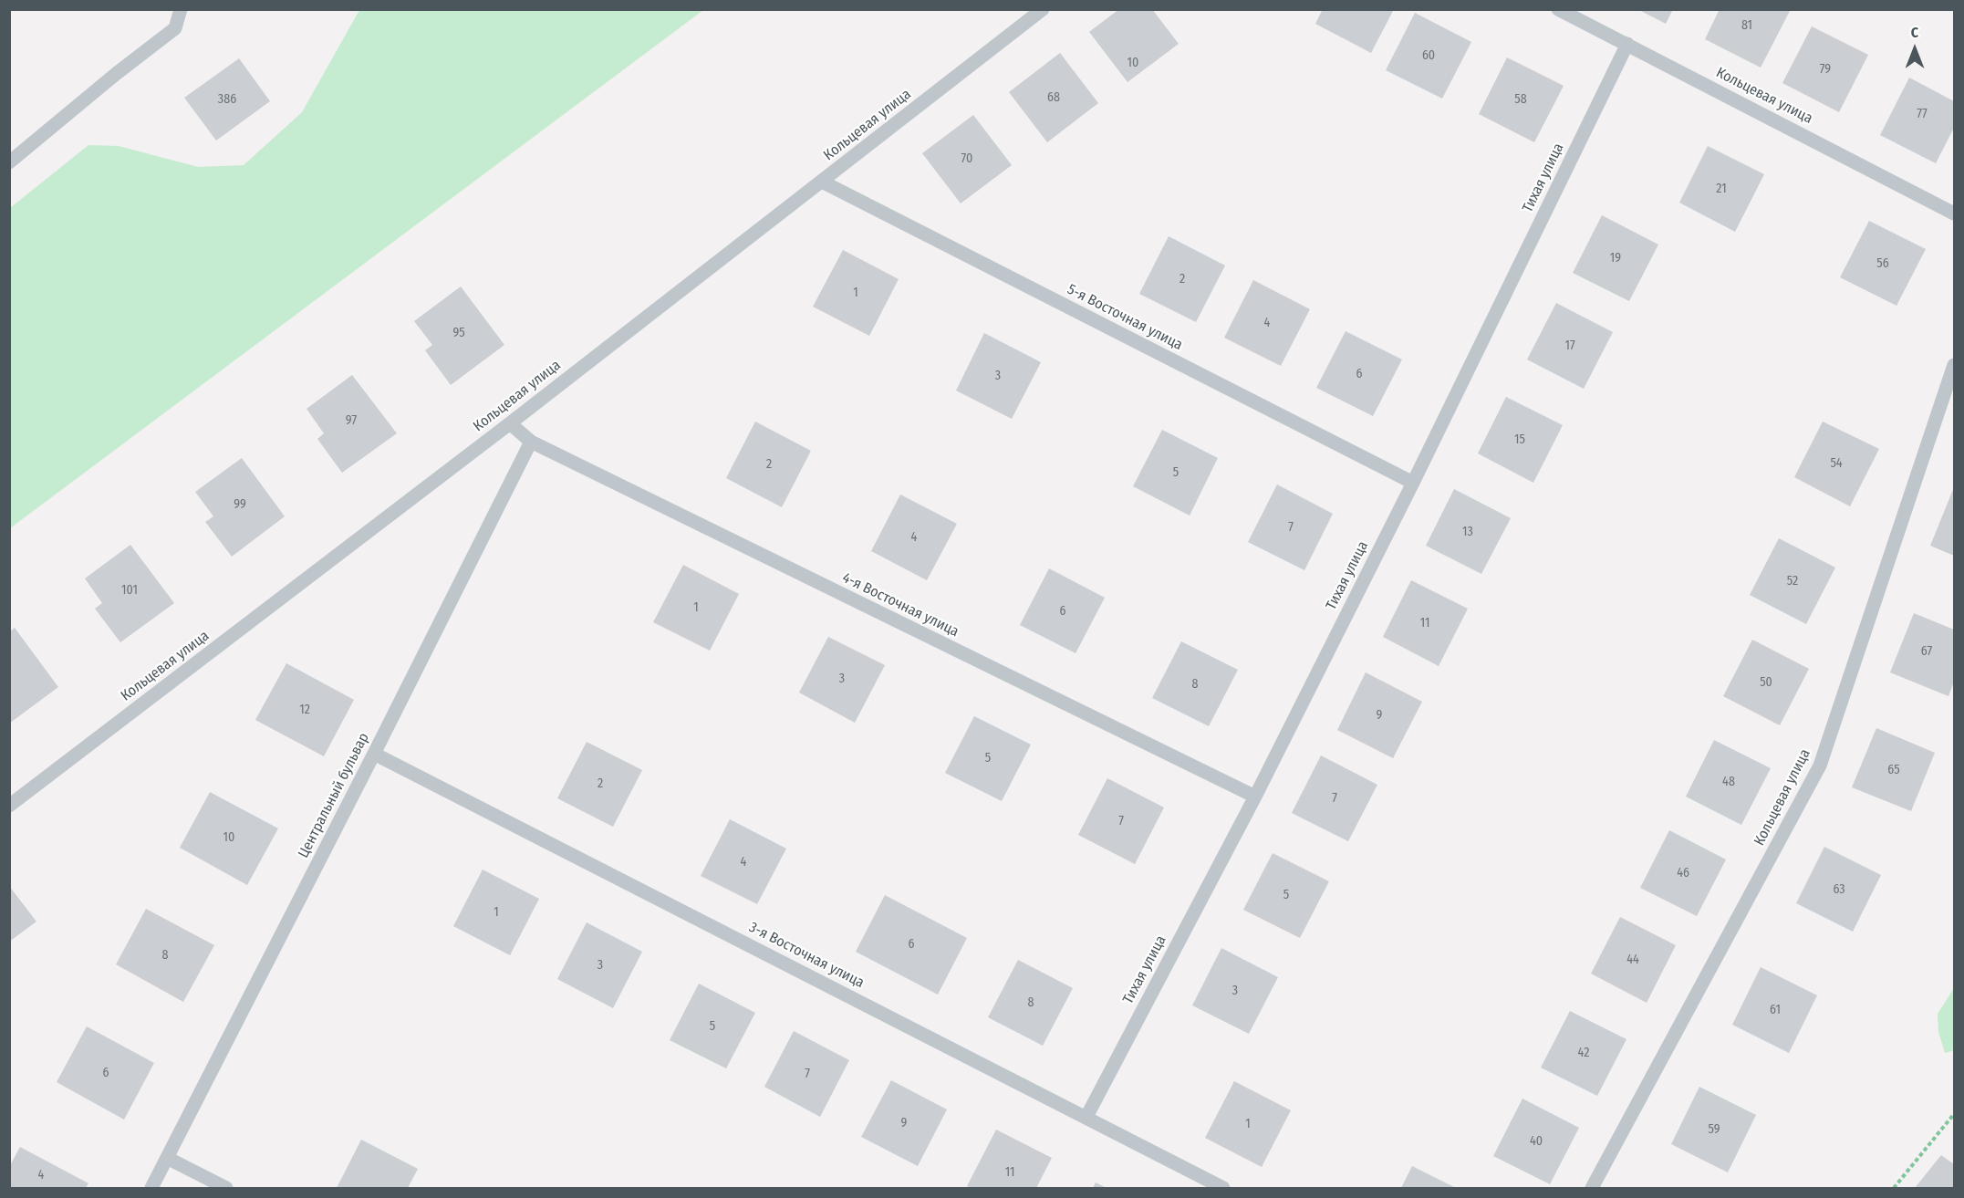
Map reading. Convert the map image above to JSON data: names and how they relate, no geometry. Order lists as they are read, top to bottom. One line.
{"streets":{"lane":["Кольцевая улица","Тихая улица","5-я Восточная улица","4-я Восточная улица","Центральный бульвар","3-я Восточная улица"]},"crossings":[["Кольцевая улица","Тихая улица"],["Кольцевая улица","5-я Восточная улица"],["Тихая улица","5-я Восточная улица"],["Тихая улица","4-я Восточная улица"],["Тихая улица","3-я Восточная улица"],["4-я Восточная улица","Центральный бульвар"],["Центральный бульвар","3-я Восточная улица"]],"house_numbers":["81","60","10","79","68","386","58","77","70","21","19","56","2","1","4","95","17","6","3","97","15","54","2","5","99","7","13","4","52","101","1","6","11","67","3","50","8","12","9","5","65","48","2","7","7","10","4","46","63","5","1","6","8","44","3","3","8","61","5","42","6","7","9","1","59","40","11","4"],"north":"top"}
